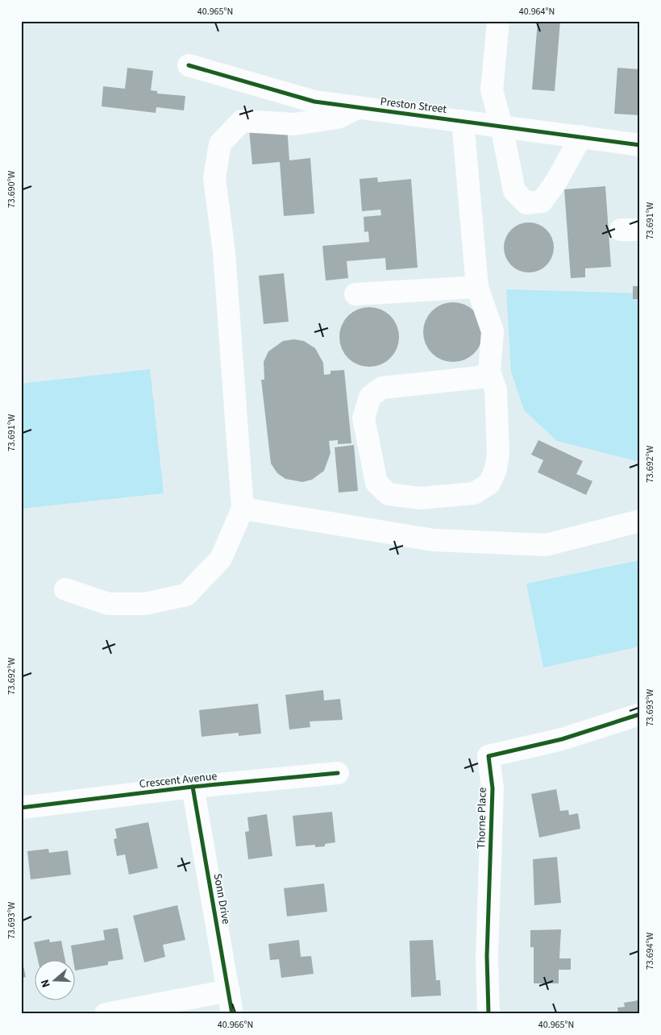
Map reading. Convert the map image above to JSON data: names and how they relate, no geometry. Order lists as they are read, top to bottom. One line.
{"streets":{"street":["Preston Street","Crescent Avenue","Thorne Place","Sonn Drive"]},"crossings":[["Crescent Avenue","Sonn Drive"]],"north":"left","coordinates":["40.965°N","40.964°N","73.690°W","73.691°W","73.692°W","73.693°W","73.694°W","40.966°N"]}
